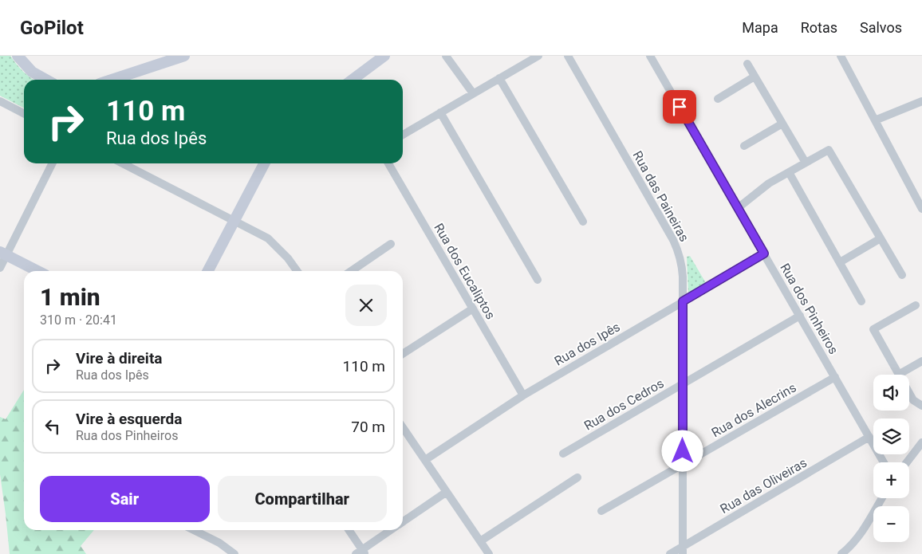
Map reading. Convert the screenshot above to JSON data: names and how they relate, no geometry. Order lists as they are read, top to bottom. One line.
{"streets":{"street":["Rua das Paineiras","Rua dos Eucaliptos","Rua dos Pinheiros","Rua dos Ipês","Rua dos Cedros","Rua dos Alecrins","Rua das Oliveiras"]},"crossings":[["Rua das Paineiras","Rua dos Ipês"],["Rua das Paineiras","Rua dos Cedros"],["Rua das Paineiras","Rua dos Alecrins"],["Rua das Paineiras","Rua das Oliveiras"],["Rua dos Eucaliptos","Rua dos Ipês"],["Rua dos Pinheiros","Rua dos Ipês"],["Rua dos Pinheiros","Rua dos Cedros"],["Rua dos Pinheiros","Rua dos Alecrins"],["Rua dos Pinheiros","Rua das Oliveiras"]],"page":{"header":"GoPilot","nav":["Mapa","Rotas","Salvos"],"turn":["110 m","Rua dos Ipês"],"heading":["1 min","310 m · 20:41"],"list":[{"name":"Vire à direita","note":"Rua dos Ipês","value":"110 m"},{"name":"Vire à esquerda","note":"Rua dos Pinheiros","value":"70 m"}],"map_buttons":["+","−"],"buttons":["Sair","Compartilhar"]}}
